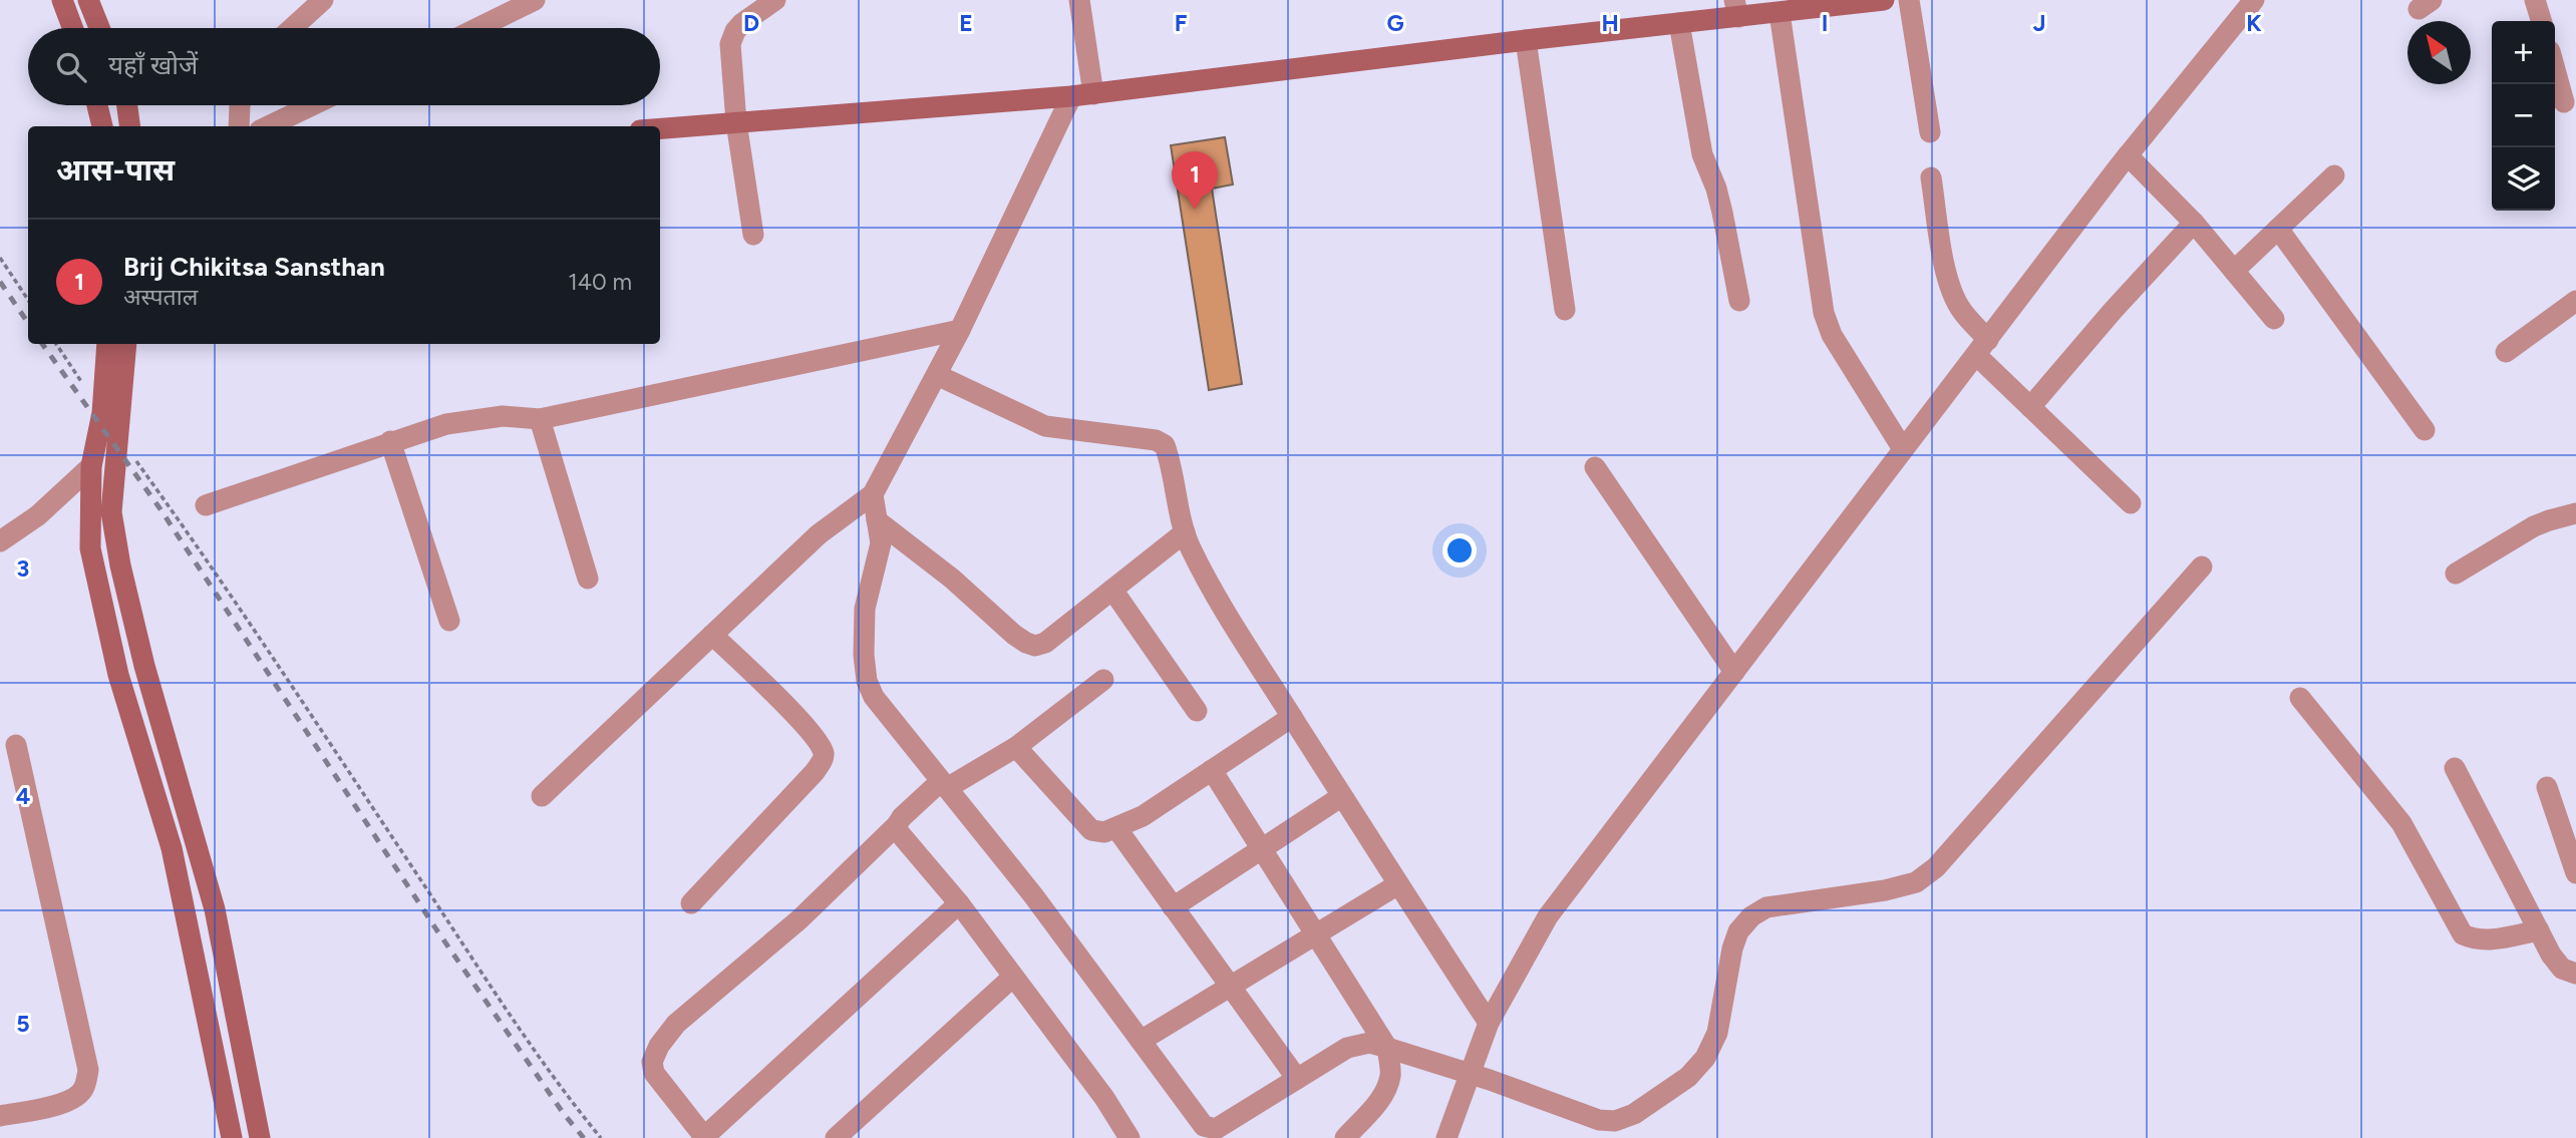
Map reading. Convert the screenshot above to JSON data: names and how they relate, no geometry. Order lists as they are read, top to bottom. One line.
{"north":"top left","page":{"map_buttons":["+","−"],"search":"यहाँ खोजें","heading":"आस-पास","pins":"1","list":[{"mark":"1","name":"Brij Chikitsa Sansthan","note":"अस्पताल","value":"140 m"}]},"grid":{"columns":["D","E","F","G","H","I","J","K"],"rows":["3","4","5"]}}
